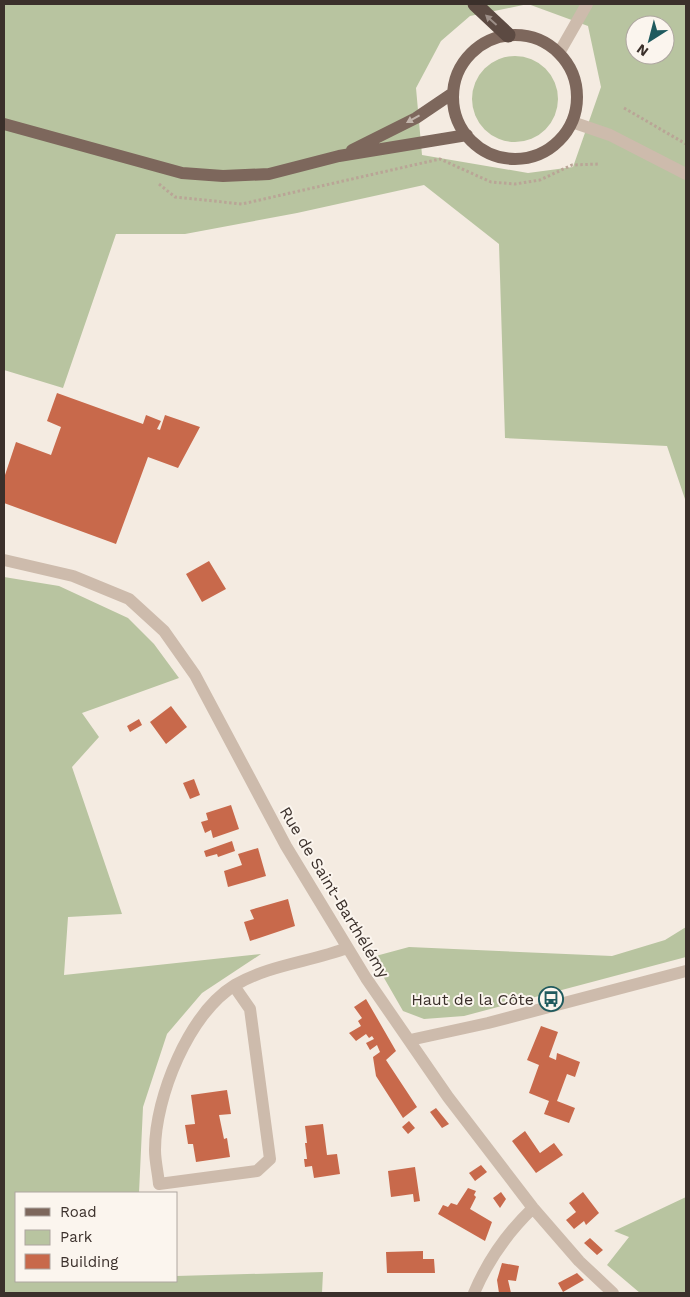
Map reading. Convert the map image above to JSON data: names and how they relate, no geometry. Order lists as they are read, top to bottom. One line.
{"streets":{"street":["Rue de Saint-Barthélémy"]},"places":{"bus stop":["Haut de la Côte"]},"legend":["Road","Park","Building"],"north":"bottom left"}
